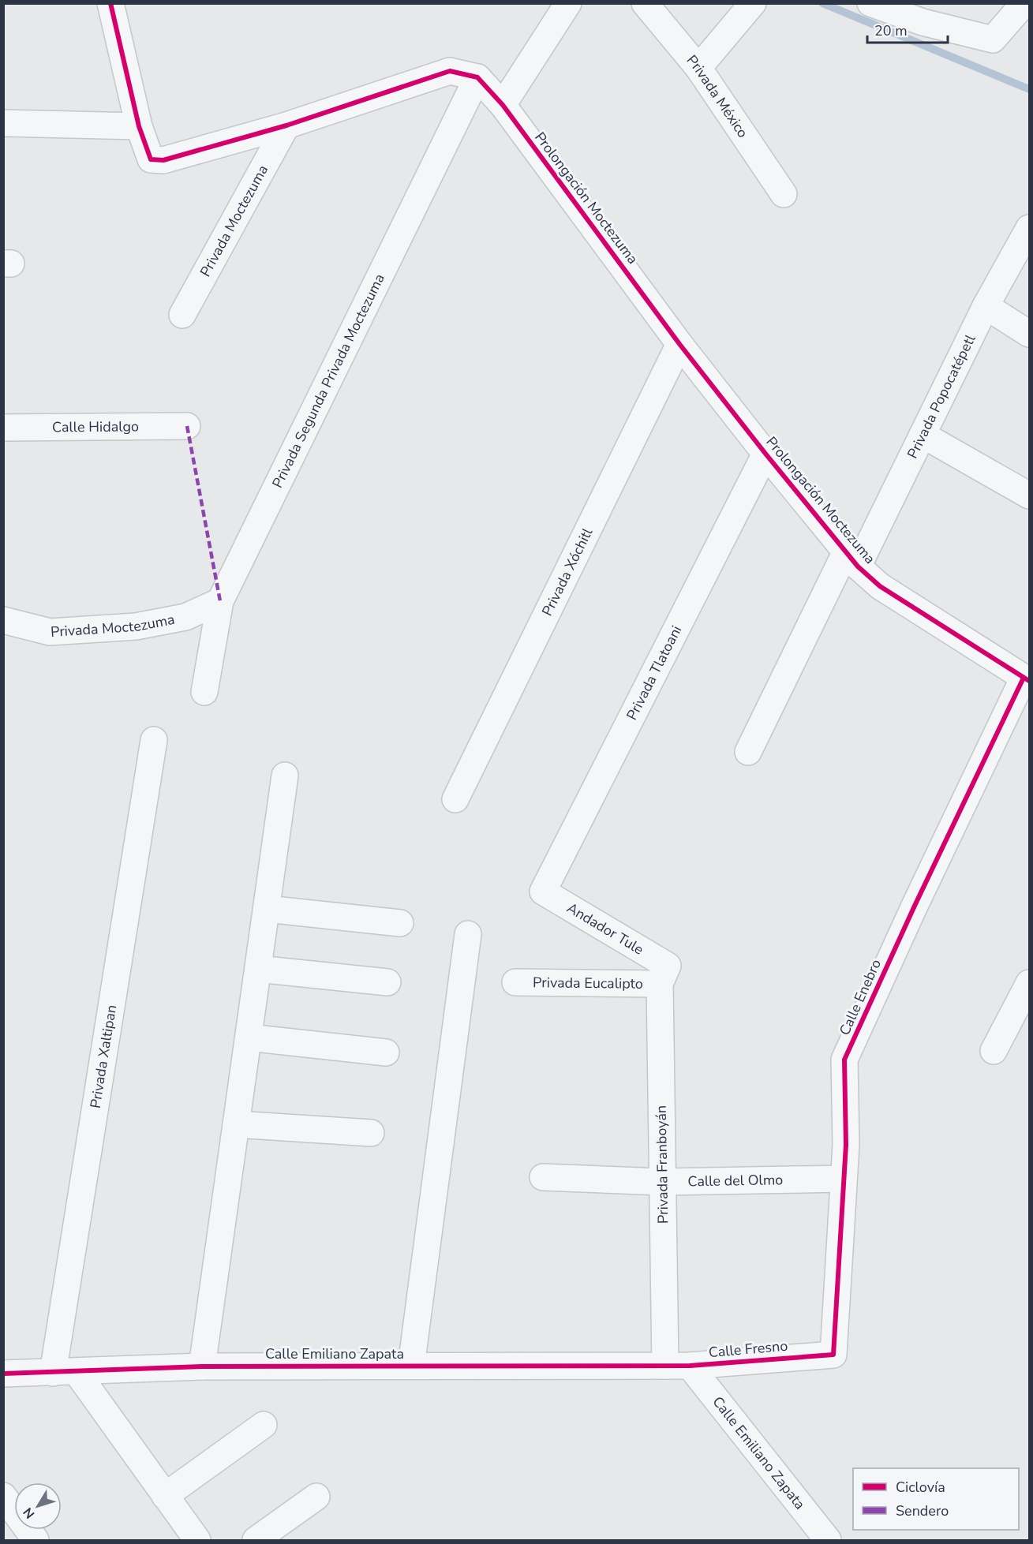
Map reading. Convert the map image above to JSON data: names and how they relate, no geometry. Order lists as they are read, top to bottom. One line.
{"streets":{"street":["Privada México","Prolongación Moctezuma","Privada Moctezuma","Privada Segunda Privada Moctezuma","Privada Popocatépetl","Calle Hidalgo","Privada Xóchitl","Privada Tlatoani","Andador Tule","Privada Eucalipto","Calle Enebro","Privada Xaltipan","Privada Franboyán","Calle del Olmo","Calle Fresno","Calle Emiliano Zapata"]},"crossings":[["Prolongación Moctezuma","Privada Segunda Privada Moctezuma"],["Prolongación Moctezuma","Privada Popocatépetl"],["Prolongación Moctezuma","Privada Xóchitl"],["Prolongación Moctezuma","Privada Tlatoani"],["Prolongación Moctezuma","Calle Enebro"],["Privada Moctezuma","Privada Segunda Privada Moctezuma"],["Privada Tlatoani","Andador Tule"],["Andador Tule","Privada Eucalipto"],["Andador Tule","Privada Franboyán"],["Privada Eucalipto","Privada Franboyán"],["Calle Enebro","Calle del Olmo"],["Calle Enebro","Calle Fresno"],["Privada Xaltipan","Calle Emiliano Zapata"],["Privada Franboyán","Calle del Olmo"],["Privada Franboyán","Calle Fresno"],["Privada Franboyán","Calle Emiliano Zapata"],["Calle Fresno","Calle Emiliano Zapata"]],"legend":["Ciclovía","Sendero"],"scale_bar":"20 m","north":"bottom left"}
